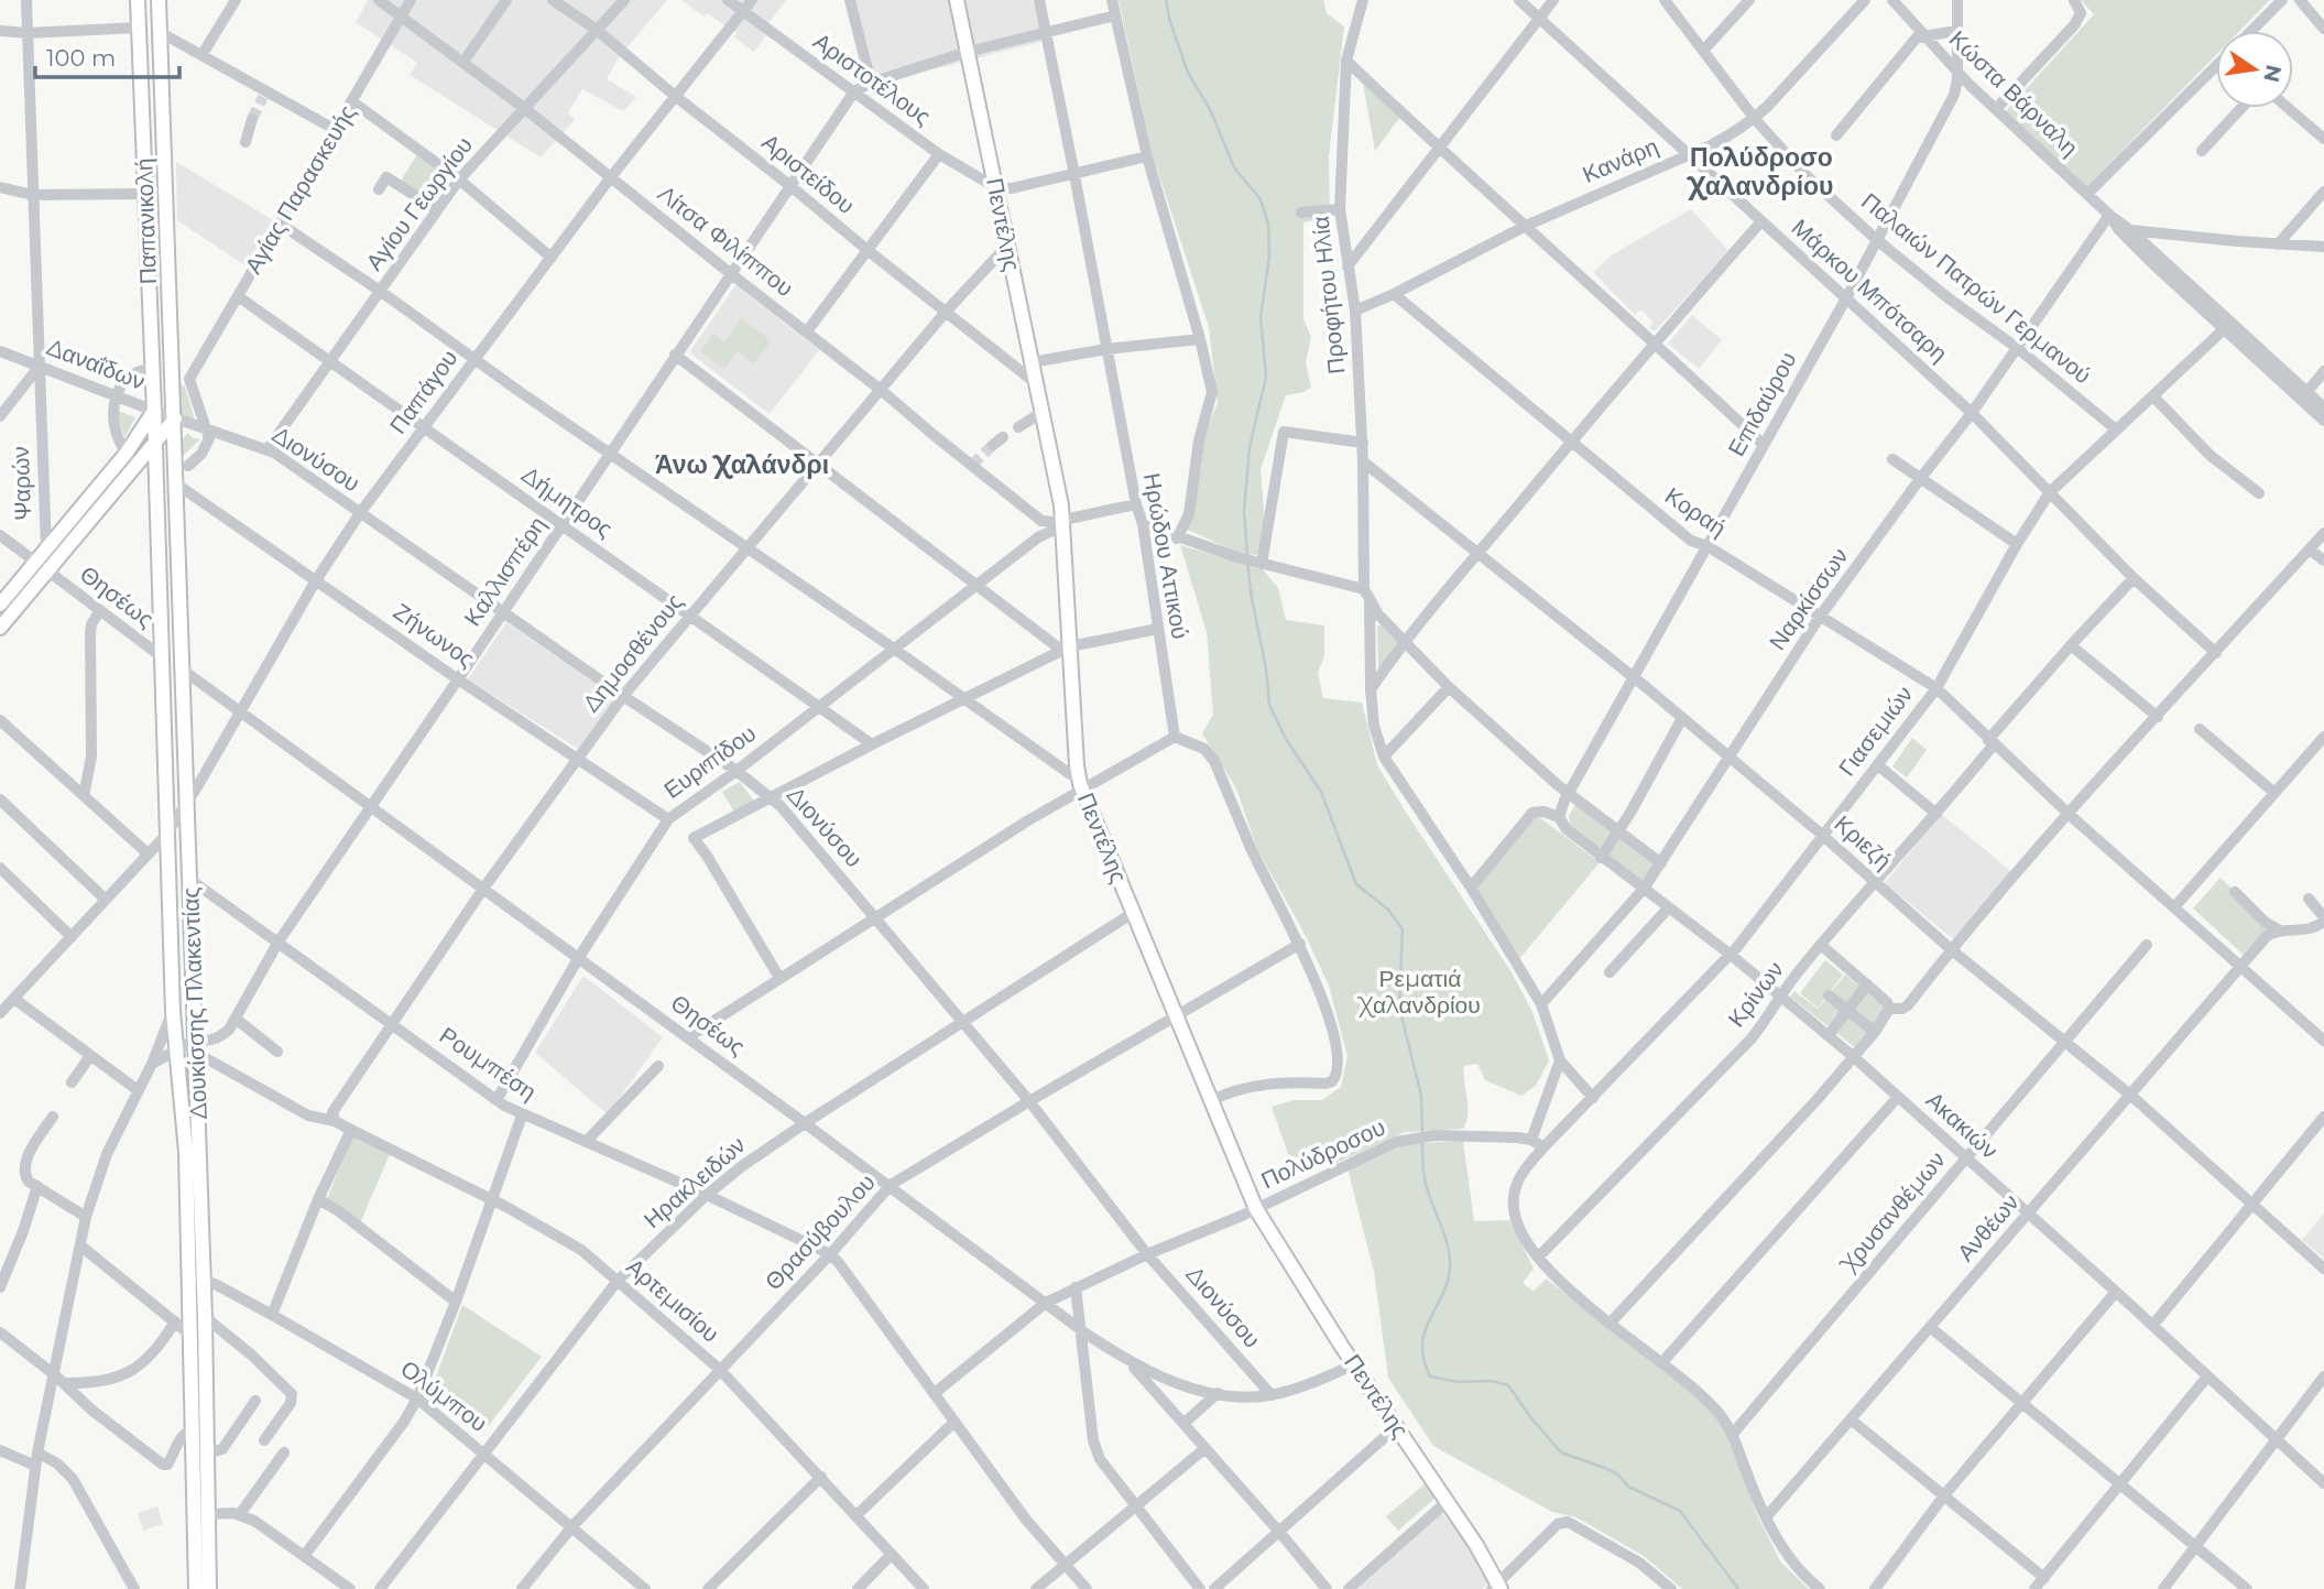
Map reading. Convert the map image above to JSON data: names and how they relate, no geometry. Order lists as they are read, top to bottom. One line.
{"streets":{"main road":["Παπανικολή","Πεντέλης","Δουκίσσης Πλακεντίας"],"street":["Αριστοτέλους","Κώστα Βάρναλη","Κανάρη","Αριστείδου","Αγίας Παρασκευής","Αγίου Γεωργίου","Λίτσα Φιλίππου","Παλαιών Πατρών Γερμανού","Μάρκου Μπότσαρη","Προφήτου Ηλία","Δαναΐδων","Παπάγου","Επιδαύρου","Διονύσου","Ψαρών","Δήμητρος","Κοραή","Ηρώδου Αττικού","Καλλισπέρη","Θησέως","Ναρκίσσων","Ζήνωνος","Δημοσθένους","Γιασεμιών","Ευριπίδου","Κριεζή","Κρίνων","Ρουμπέση","Ακακιών","Πολύδροσου","Ηρακλειδών","Χρυσανθέμων","Ανθέων","Θρασύβουλου","Αρτεμισίου","Ολύμπου"]},"crossings":[["Αριστοτέλους","Πεντέλης"],["Αριστοτέλους","Παπάγου"],["Αριστοτέλους","Καλλισπέρη"],["Κώστα Βάρναλη","Επιδαύρου"],["Κώστα Βάρναλη","Ναρκίσσων"],["Κώστα Βάρναλη","Γιασεμιών"],["Κανάρη","Παλαιών Πατρών Γερμανού"],["Κανάρη","Μάρκου Μπότσαρη"],["Κανάρη","Προφήτου Ηλία"],["Κανάρη","Κοραή"],["Αριστείδου","Αγίου Γεωργίου"],["Αριστείδου","Πεντέλης"],["Αριστείδου","Παπάγου"],["Αριστείδου","Καλλισπέρη"],["Αριστείδου","Δημοσθένους"],["Αγίας Παρασκευής","Λίτσα Φιλίππου"],["Αγίας Παρασκευής","Δήμητρος"],["Αγίου Γεωργίου","Λίτσα Φιλίππου"],["Αγίου Γεωργίου","Διονύσου"],["Αγίου Γεωργίου","Δήμητρος"],["Παπανικολή","Δαναΐδων"],["Παπανικολή","Δουκίσσης Πλακεντίας"],["Πεντέλης","Θησέως"],["Πεντέλης","Δημοσθένους"],["Πεντέλης","Ευριπίδου"],["Πεντέλης","Πολύδροσου"],["Πεντέλης","Ηρακλειδών"],["Πεντέλης","Θρασύβουλου"],["Λίτσα Φιλίππου","Παπάγου"],["Λίτσα Φιλίππου","Καλλισπέρη"],["Λίτσα Φιλίππου","Δημοσθένους"],["Παλαιών Πατρών Γερμανού","Επιδαύρου"],["Παλαιών Πατρών Γερμανού","Ναρκίσσων"],["Παλαιών Πατρών Γερμανού","Γιασεμιών"],["Μάρκου Μπότσαρη","Επιδαύρου"],["Μάρκου Μπότσαρη","Ναρκίσσων"],["Μάρκου Μπότσαρη","Γιασεμιών"],["Μάρκου Μπότσαρη","Κρίνων"],["Προφήτου Ηλία","Κριεζή"],["Δαναΐδων","Διονύσου"],["Δαναΐδων","Ψαρών"],["Δαναΐδων","Δουκίσσης Πλακεντίας"],["Παπάγου","Διονύσου"],["Παπάγου","Δήμητρος"],["Παπάγου","Θησέως"],["Παπάγου","Ζήνωνος"],["Παπάγου","Δουκίσσης Πλακεντίας"],["Επιδαύρου","Κοραή"],["Επιδαύρου","Κριεζή"],["Επιδαύρου","Ακακιών"],["Διονύσου","Καλλισπέρη"],["Διονύσου","Θησέως"],["Διονύσου","Δημοσθένους"],["Διονύσου","Ευριπίδου"],["Διονύσου","Δουκίσσης Πλακεντίας"],["Διονύσου","Πολύδροσου"],["Διονύσου","Ηρακλειδών"],["Διονύσου","Θρασύβουλου"],["Δήμητρος","Καλλισπέρη"],["Δήμητρος","Δημοσθένους"],["Δήμητρος","Ευριπίδου"],["Κοραή","Ναρκίσσων"],["Κοραή","Γιασεμιών"],["Κοραή","Κρίνων"],["Κοραή","Ανθέων"],["Καλλισπέρη","Θησέως"],["Καλλισπέρη","Ζήνωνος"],["Καλλισπέρη","Δουκίσσης Πλακεντίας"],["Καλλισπέρη","Ρουμπέση"],["Καλλισπέρη","Αρτεμισίου"],["Θησέως","Δημοσθένους"],["Θησέως","Ευριπίδου"],["Θησέως","Δουκίσσης Πλακεντίας"],["Θησέως","Πολύδροσου"],["Θησέως","Ηρακλειδών"],["Θησέως","Θρασύβουλου"],["Ναρκίσσων","Κριεζή"],["Ναρκίσσων","Ακακιών"],["Ζήνωνος","Δημοσθένους"],["Ζήνωνος","Ευριπίδου"],["Ζήνωνος","Δουκίσσης Πλακεντίας"],["Δημοσθένους","Ρουμπέση"],["Δημοσθένους","Αρτεμισίου"],["Γιασεμιών","Κριεζή"],["Γιασεμιών","Κρίνων"],["Γιασεμιών","Ακακιών"],["Γιασεμιών","Πολύδροσου"],["Γιασεμιών","Χρυσανθέμων"],["Γιασεμιών","Ανθέων"],["Ευριπίδου","Ρουμπέση"],["Κριεζή","Κρίνων"],["Κριεζή","Χρυσανθέμων"],["Κριεζή","Ανθέων"],["Κρίνων","Ακακιών"],["Δουκίσσης Πλακεντίας","Ρουμπέση"],["Δουκίσσης Πλακεντίας","Αρτεμισίου"],["Δουκίσσης Πλακεντίας","Ολύμπου"],["Ρουμπέση","Ηρακλειδών"],["Ρουμπέση","Θρασύβουλου"],["Ακακιών","Χρυσανθέμων"],["Ακακιών","Ανθέων"],["Ηρακλειδών","Αρτεμισίου"],["Ηρακλειδών","Ολύμπου"],["Θρασύβουλου","Αρτεμισίου"],["Θρασύβουλου","Ολύμπου"]],"districts":["Πολύδροσο Χαλανδρίου","Άνω Χαλάνδρι"],"parks":["Ρεματιά Χαλανδρίου"],"scale_bar":"100 m","north":"right"}
